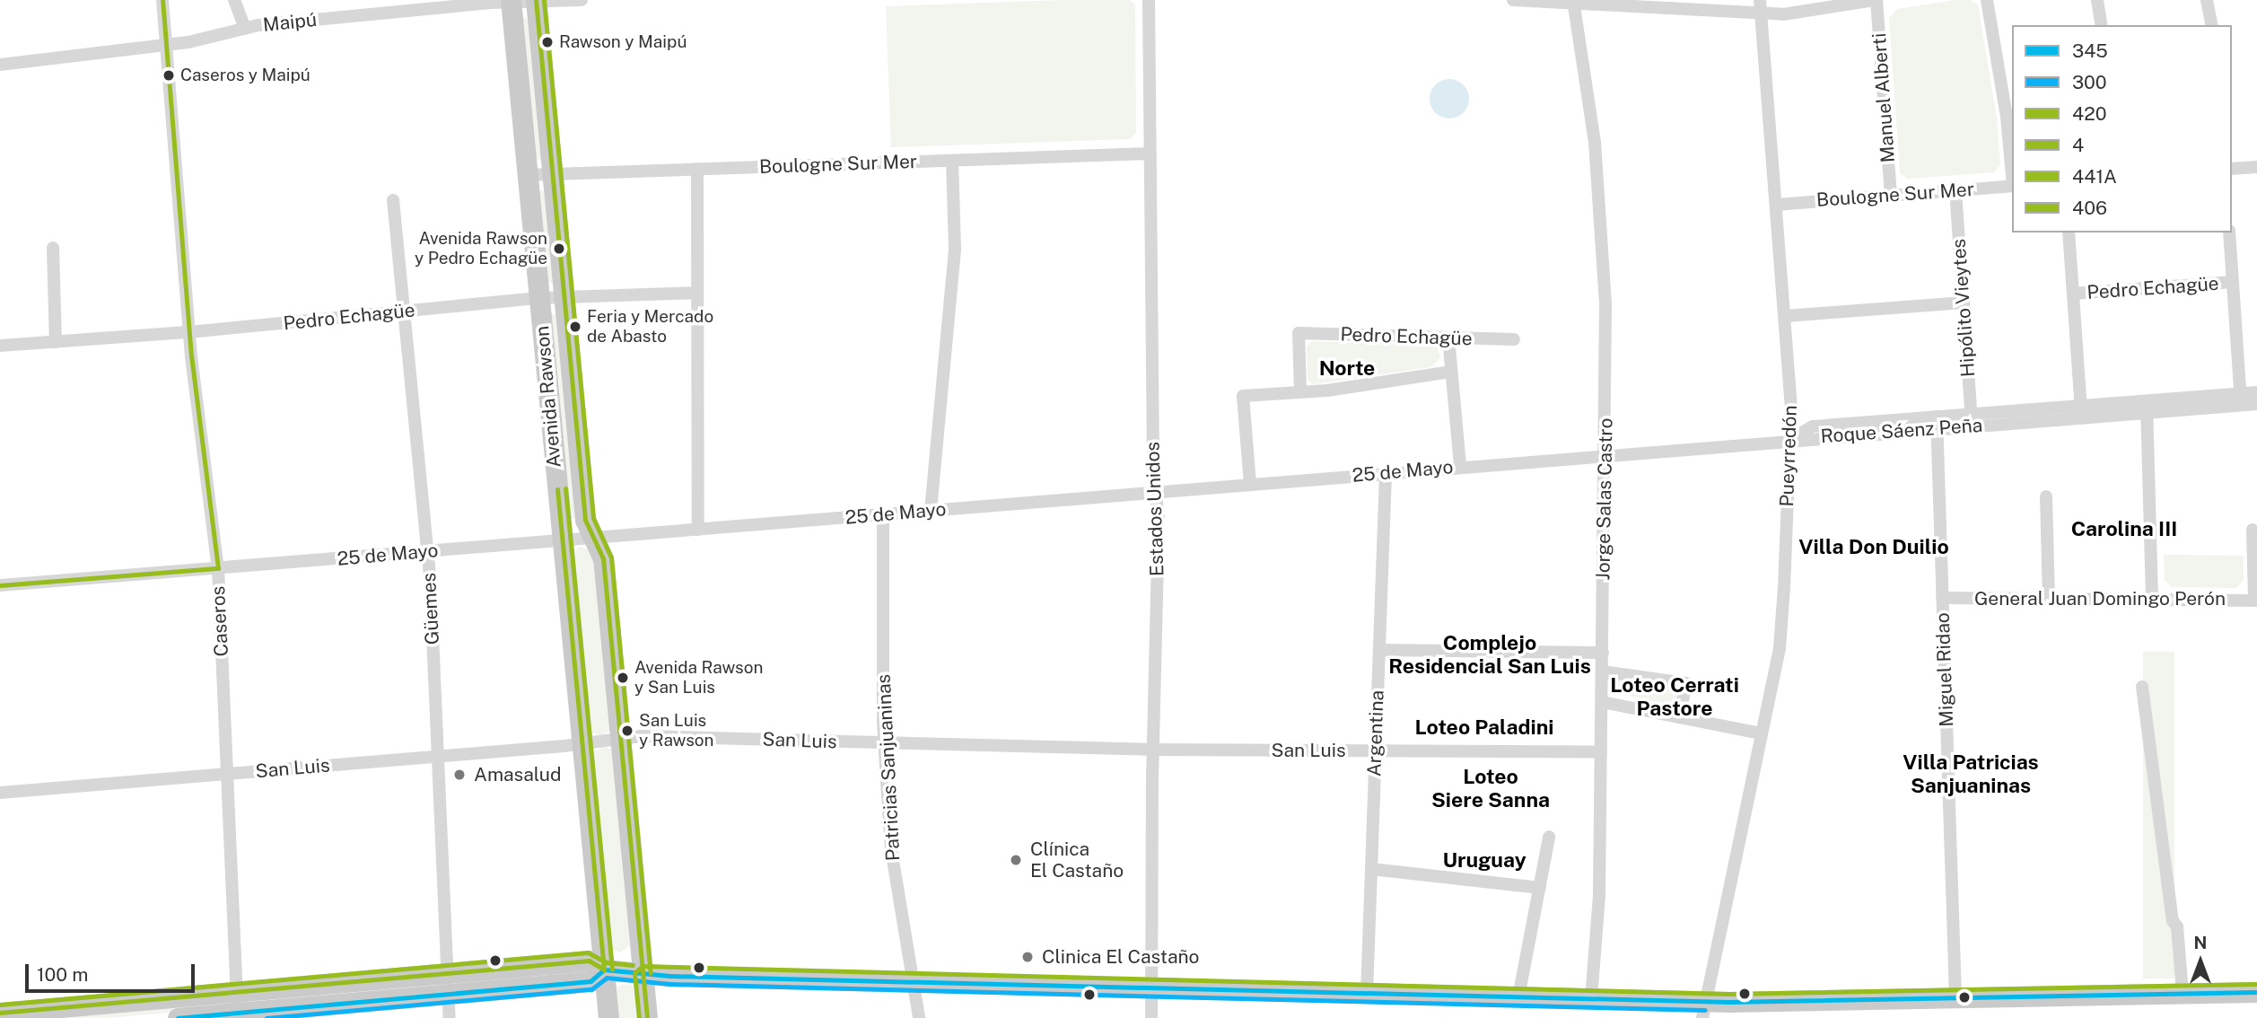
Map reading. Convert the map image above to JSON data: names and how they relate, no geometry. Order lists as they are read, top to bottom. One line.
{"streets":{"main road":["Avenida Rawson"],"street":["Maipú","Manuel Alberti","Boulogne Sur Mer","Pedro Echagüe","Hipólito Vieytes","Roque Sáenz Peña","Pueyrredón","25 de Mayo","Jorge Salas Castro","Estados Unidos","General Juan Domingo Perón","Güemes","Caseros","Miguel Ridao","Argentina","San Luis","Patricias Sanjuaninas"]},"crossings":[["Maipú","Avenida Rawson"],["Maipú","Caseros"],["Manuel Alberti","Boulogne Sur Mer"],["Boulogne Sur Mer","Hipólito Vieytes"],["Boulogne Sur Mer","Avenida Rawson"],["Boulogne Sur Mer","Pueyrredón"],["Boulogne Sur Mer","Estados Unidos"],["Pedro Echagüe","Avenida Rawson"],["Pedro Echagüe","25 de Mayo"],["Pedro Echagüe","Güemes"],["Pedro Echagüe","Caseros"],["Hipólito Vieytes","Roque Sáenz Peña"],["Avenida Rawson","25 de Mayo"],["Avenida Rawson","San Luis"],["Roque Sáenz Peña","Pueyrredón"],["Roque Sáenz Peña","25 de Mayo"],["Roque Sáenz Peña","Miguel Ridao"],["Pueyrredón","25 de Mayo"],["25 de Mayo","Jorge Salas Castro"],["25 de Mayo","Estados Unidos"],["25 de Mayo","Güemes"],["25 de Mayo","Caseros"],["25 de Mayo","Argentina"],["25 de Mayo","Patricias Sanjuaninas"],["Jorge Salas Castro","San Luis"],["Estados Unidos","San Luis"],["General Juan Domingo Perón","Miguel Ridao"],["Güemes","San Luis"],["Caseros","San Luis"],["Argentina","San Luis"],["San Luis","Patricias Sanjuaninas"]],"districts":["Norte","Carolina III","Villa Don Duilio","Complejo Residencial San Luis","Loteo Cerrati Pastore","Loteo Paladini","Villa Patricias Sanjuaninas","Loteo Siere Sanna","Uruguay"],"places":["Rawson y Maipú","Caseros y Maipú","Avenida Rawson y Pedro Echagüe","Feria y Mercado de Abasto","Avenida Rawson y San Luis","San Luis y Rawson","Amasalud","Clínica El Castaño","Clinica El Castaño"],"lines":["transit line 420","transit line 4","transit line 406","transit line 441A","transit line 345","transit line 300"],"legend":["345","300","420","4","441A","406"],"scale_bar":"100 m","north":"top"}
